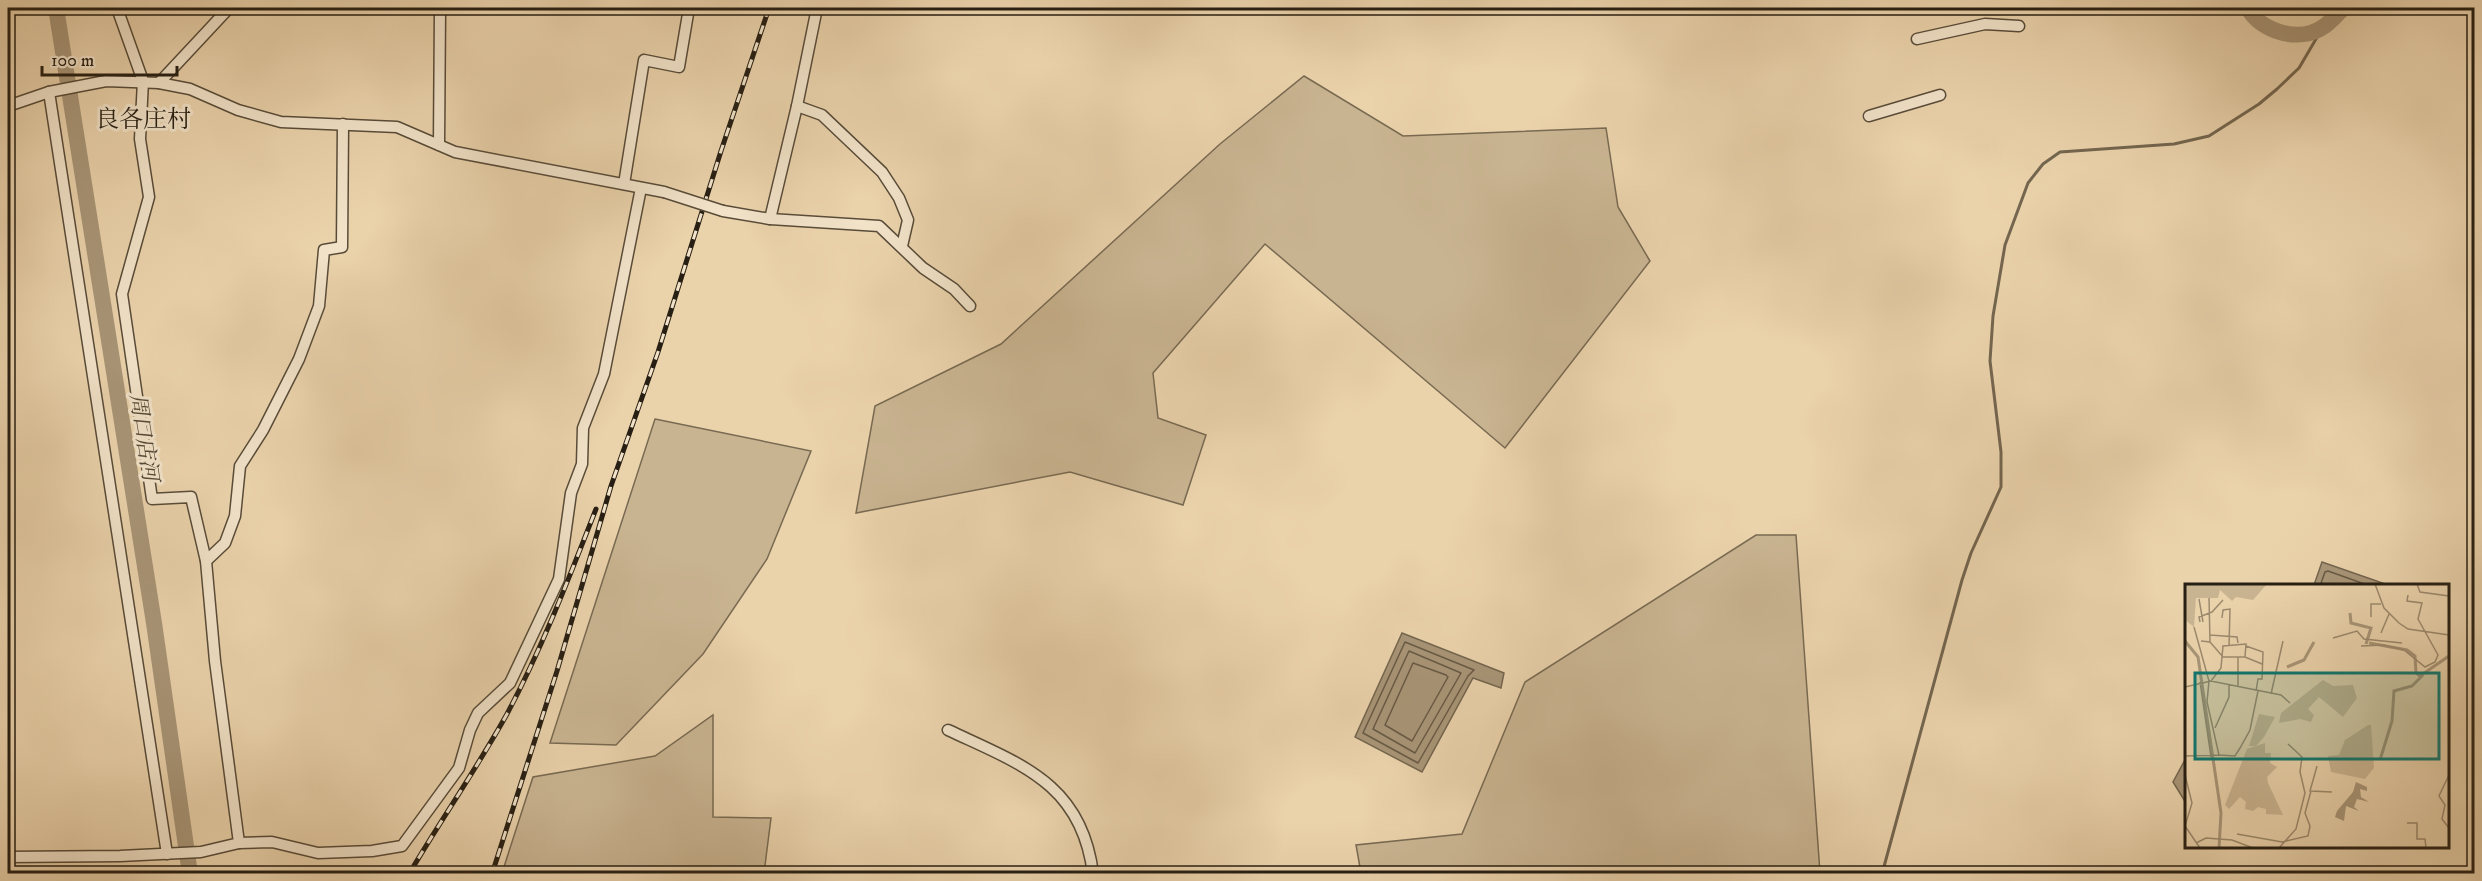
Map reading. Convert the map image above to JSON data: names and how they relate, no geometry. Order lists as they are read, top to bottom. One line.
{"districts":["良各庄村"],"water":["周口店河"],"scale_bar":"100 m"}
